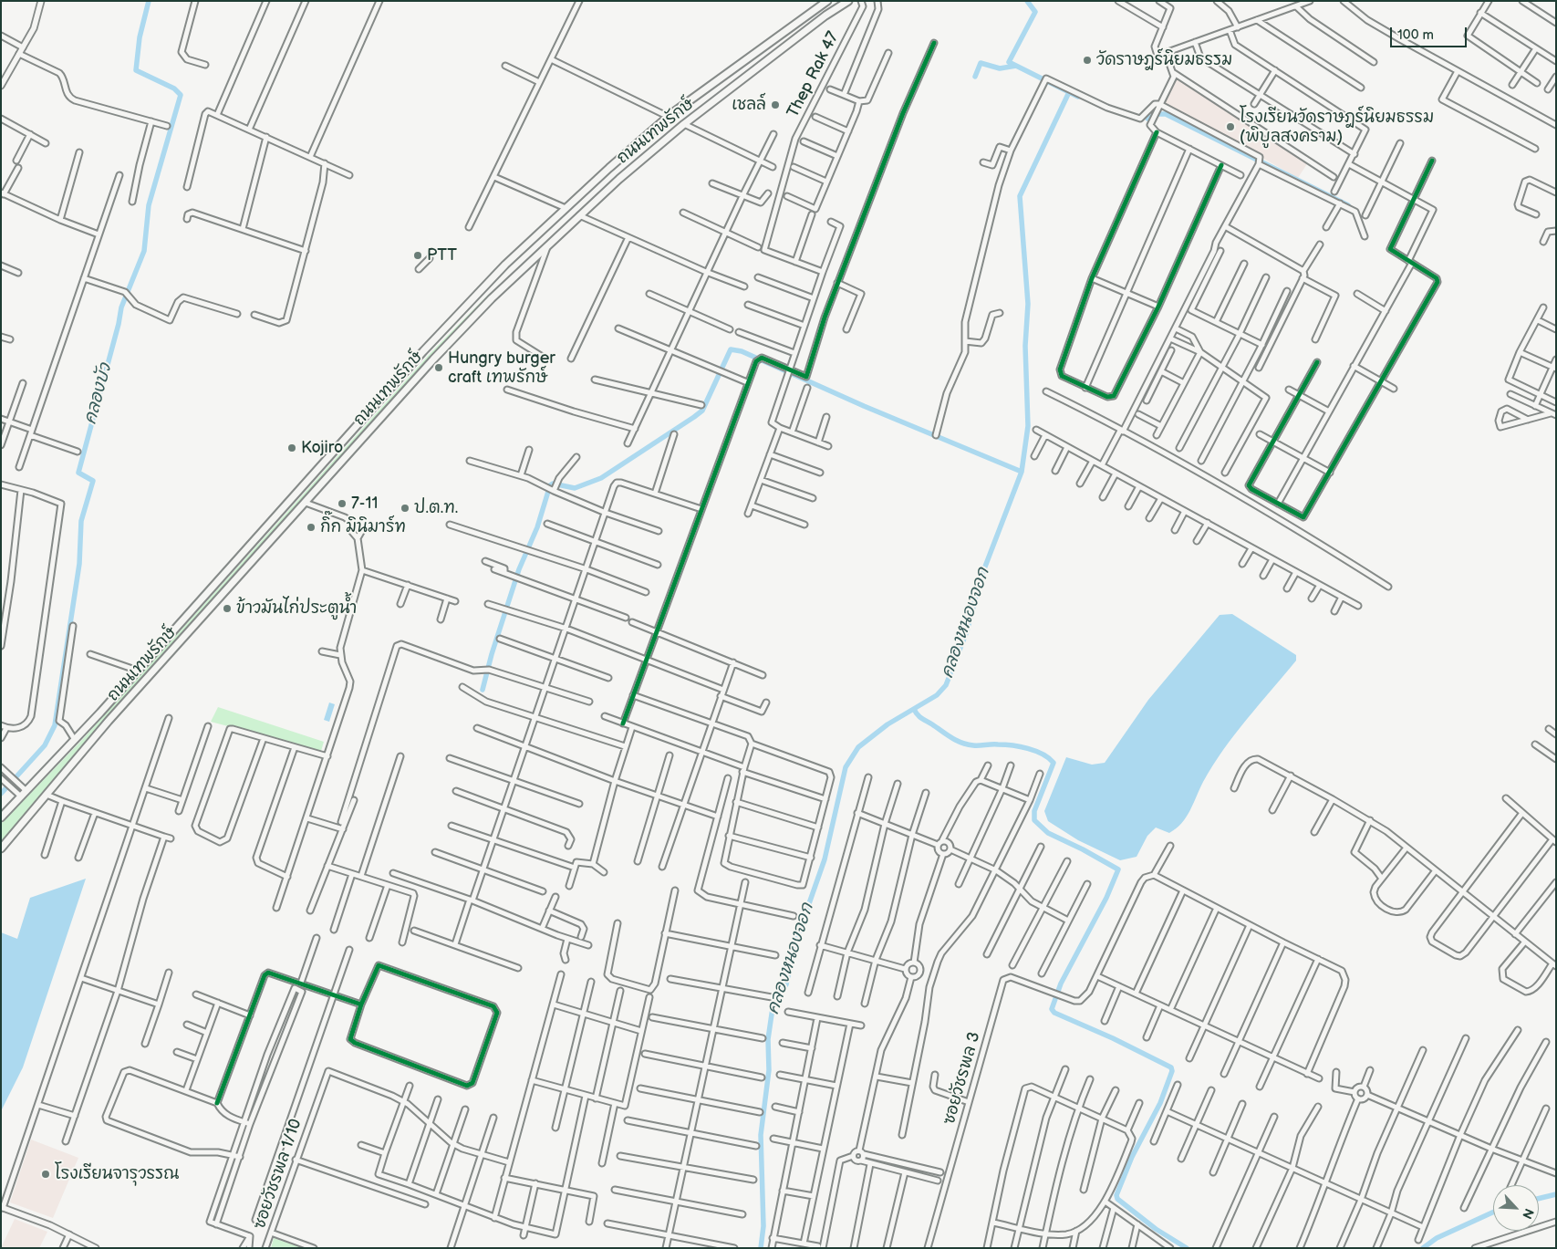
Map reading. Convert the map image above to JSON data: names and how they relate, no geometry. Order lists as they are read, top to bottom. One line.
{"streets":{"main road":["ถนนเทพรักษ์"],"street":["Thep Rak 47","ซอยวัชรพล 3","ซอยวัชรพล 1/10"]},"water":["คลองบัว","คลองหนองจอก"],"places":["วัดราษฎร์นิยมธรรม","เชลล์","โรงเรียนวัดราษฎร์นิยมธรรม (พิบูลสงคราม)","PTT","Hungry burger craft เทพรักษ์","Kojiro","7-11","ป.ต.ท.","กิ๊ก มินิมาร์ท","ข้าวมันไก่ประตูน้ำ","โรงเรียนจารุวรรณ"],"scale_bar":"100 m","north":"bottom right"}
